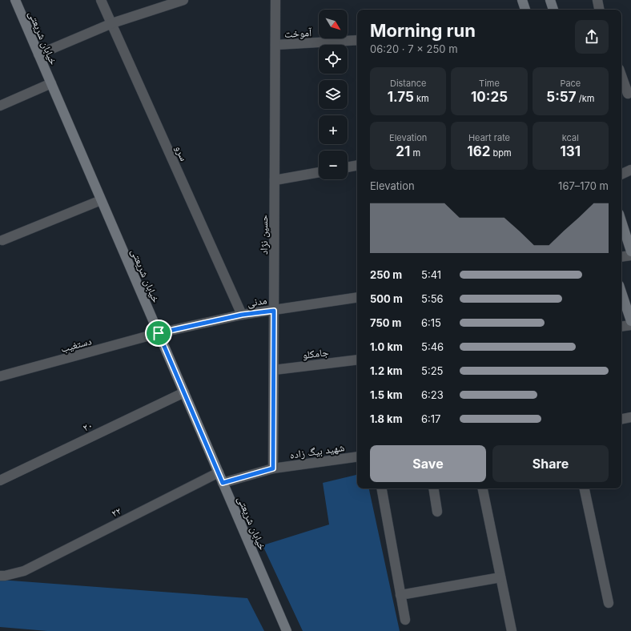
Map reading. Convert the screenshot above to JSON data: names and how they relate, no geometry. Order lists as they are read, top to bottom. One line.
{"streets":{"street":["آموخت","خیابان شریعتی","سرو","حسین نژاد","مدنی","دستغیب","جامکلو","۲۰","شهید بیگ زاده","۲۲"]},"crossings":[["آموخت","حسین نژاد"],["خیابان شریعتی","مدنی"],["خیابان شریعتی","دستغیب"],["خیابان شریعتی","۲۰"],["خیابان شریعتی","شهید بیگ زاده"],["خیابان شریعتی","۲۲"],["سرو","مدنی"],["حسین نژاد","مدنی"],["حسین نژاد","جامکلو"],["حسین نژاد","شهید بیگ زاده"],["مدنی","دستغیب"]],"north":"bottom right","page":{"map_buttons":["+","−"],"heading":["Morning run","06:20 · 7 × 250 m"],"stats":[["Distance","1.75 km"],["Time","10:25"],["Pace","5:57 /km"],["Elevation","21 m"],["Heart rate","162 bpm"],["kcal","131"]],"chart":["Elevation","167–170 m"],"list":[{"name":"250 m","note":"5:41"},{"name":"500 m","note":"5:56"},{"name":"750 m","note":"6:15"},{"name":"1.0 km","note":"5:46"},{"name":"1.2 km","note":"5:25"},{"name":"1.5 km","note":"6:23"},{"name":"1.8 km","note":"6:17"}],"buttons":["Save","Share"]}}
